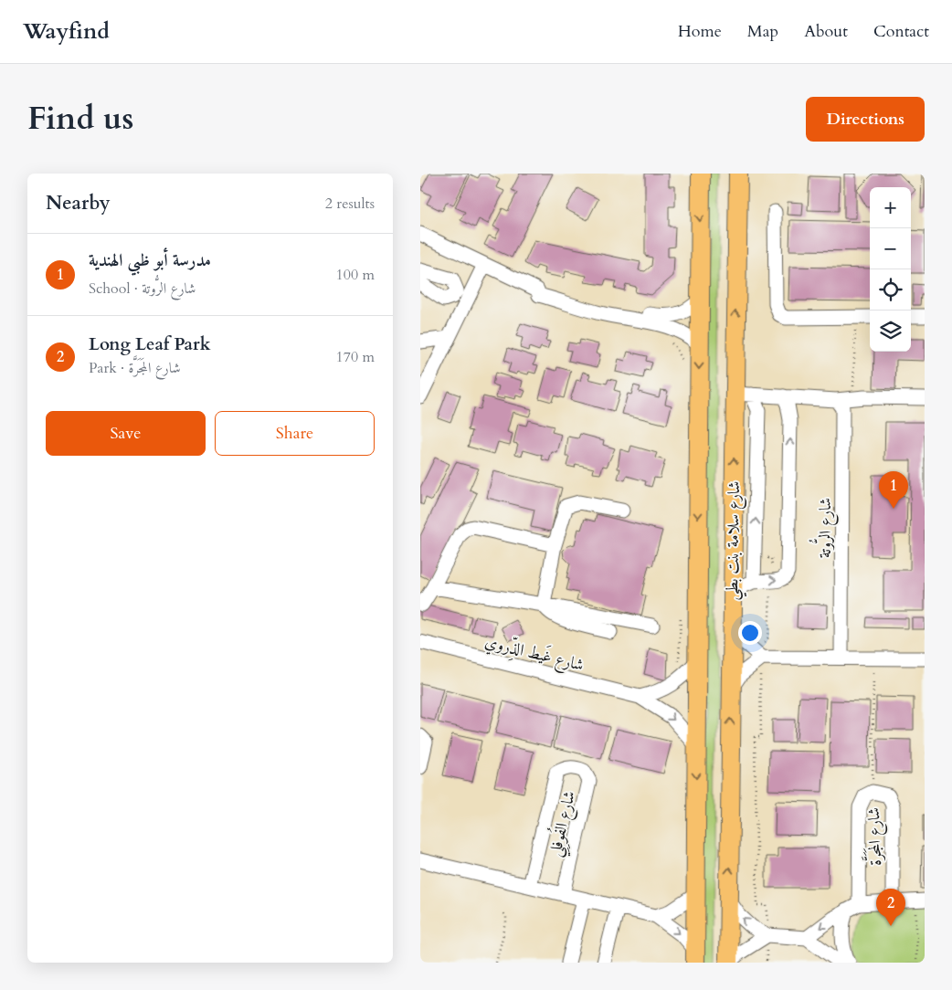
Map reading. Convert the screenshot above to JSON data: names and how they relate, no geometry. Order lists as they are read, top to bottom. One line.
{"streets":{"main road":["شارع سلامة بنت بطي"],"street":["شارع الرُّوتة","شارع غَيط الذِّروي","شارع الفُوفِلِي","شارع المَجَرَّة"]},"page":{"header":"Wayfind","nav":["Home","Map","About","Contact"],"title":"Find us","buttons":["Directions",["Save","Share"]],"heading":["Nearby","2 results"],"map_buttons":["+","−"],"list":[{"mark":"1","name":"مدرسة أبو ظبي الهندية","note":"School · شارع الرُّوتة","value":"100 m"},{"mark":"2","name":"Long Leaf Park","note":"Park · شارع المَجَرَّة","value":"170 m"}],"pins":["1","2"]}}
